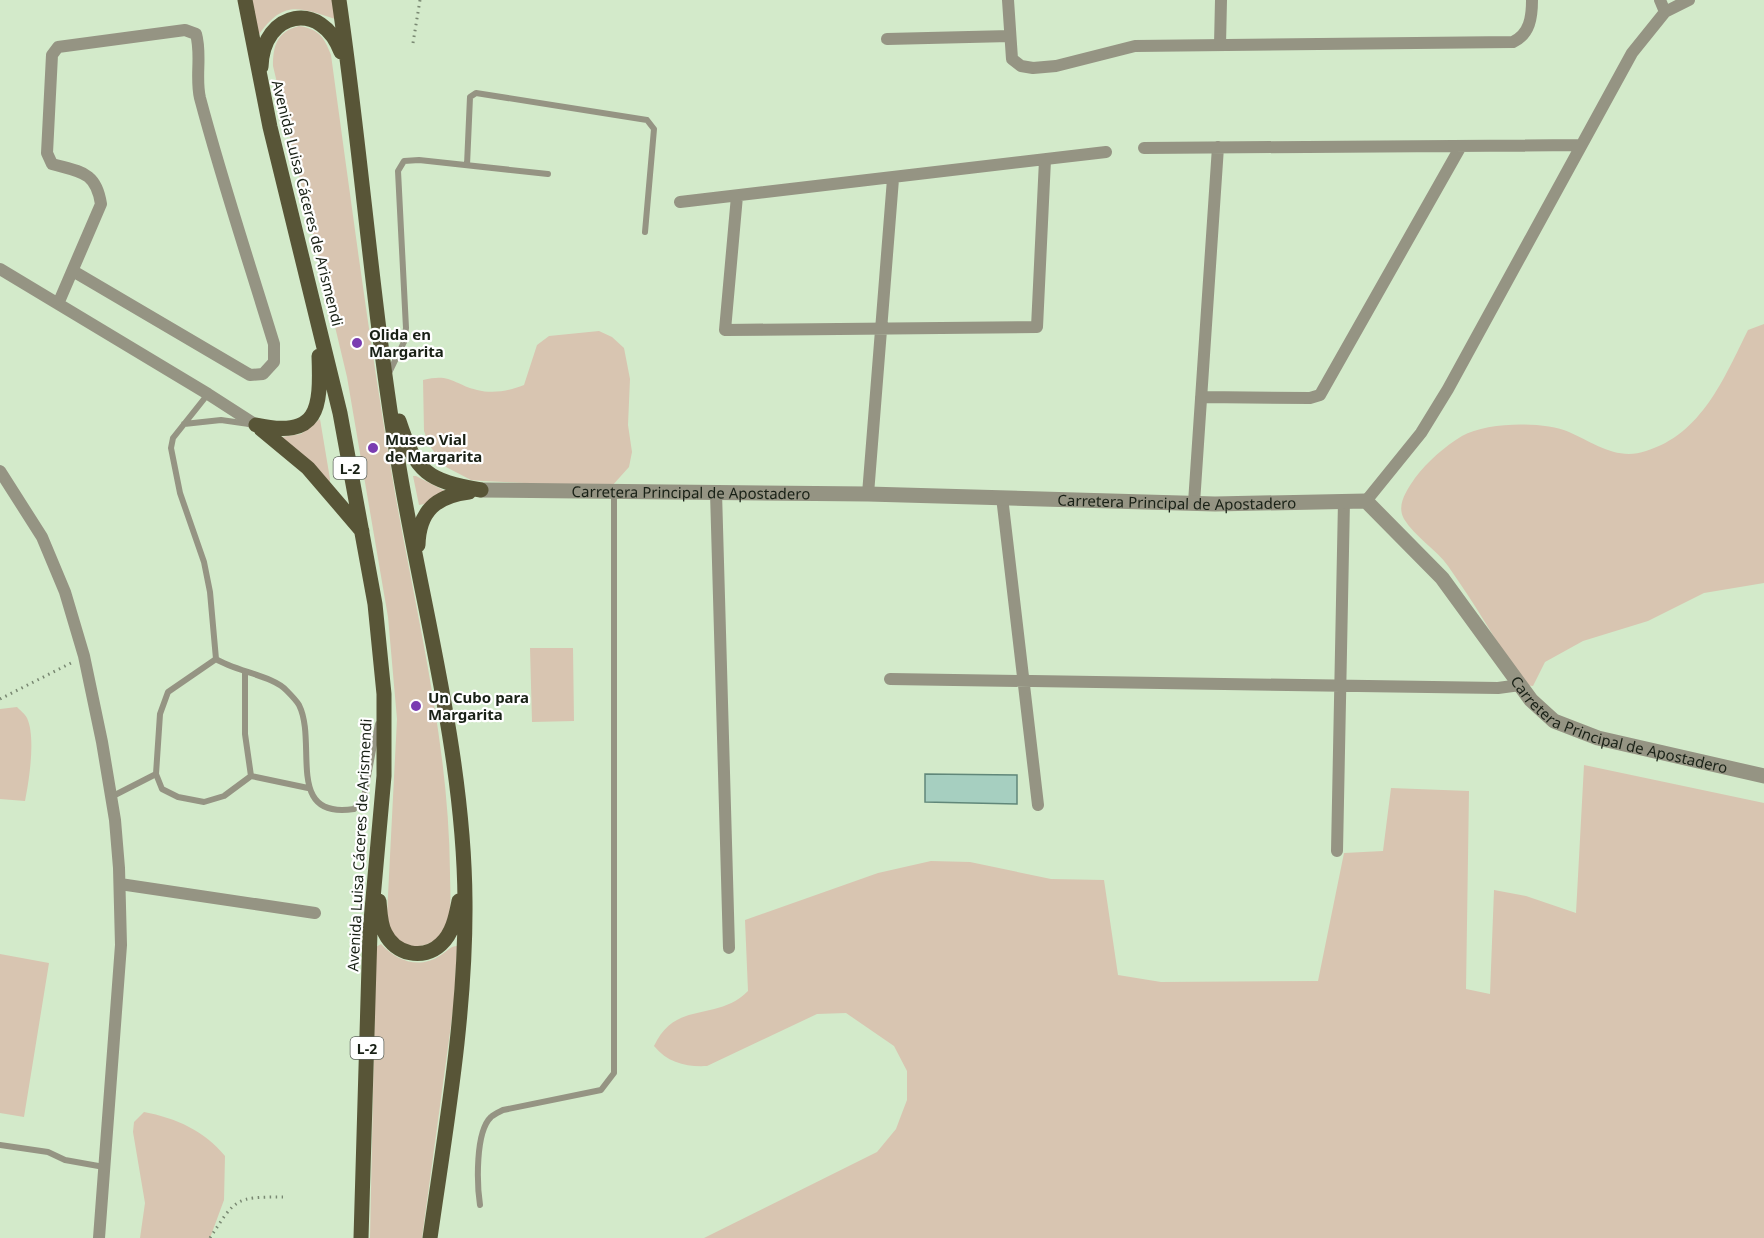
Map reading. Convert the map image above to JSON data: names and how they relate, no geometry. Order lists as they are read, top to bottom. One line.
{"streets":{"main road":["Avenida Luisa Cáceres de Arismendi","L-2"],"street":["Carretera Principal de Apostadero"]},"places":["Olida en Margarita","Museo Vial de Margarita","Un Cubo para Margarita"]}
